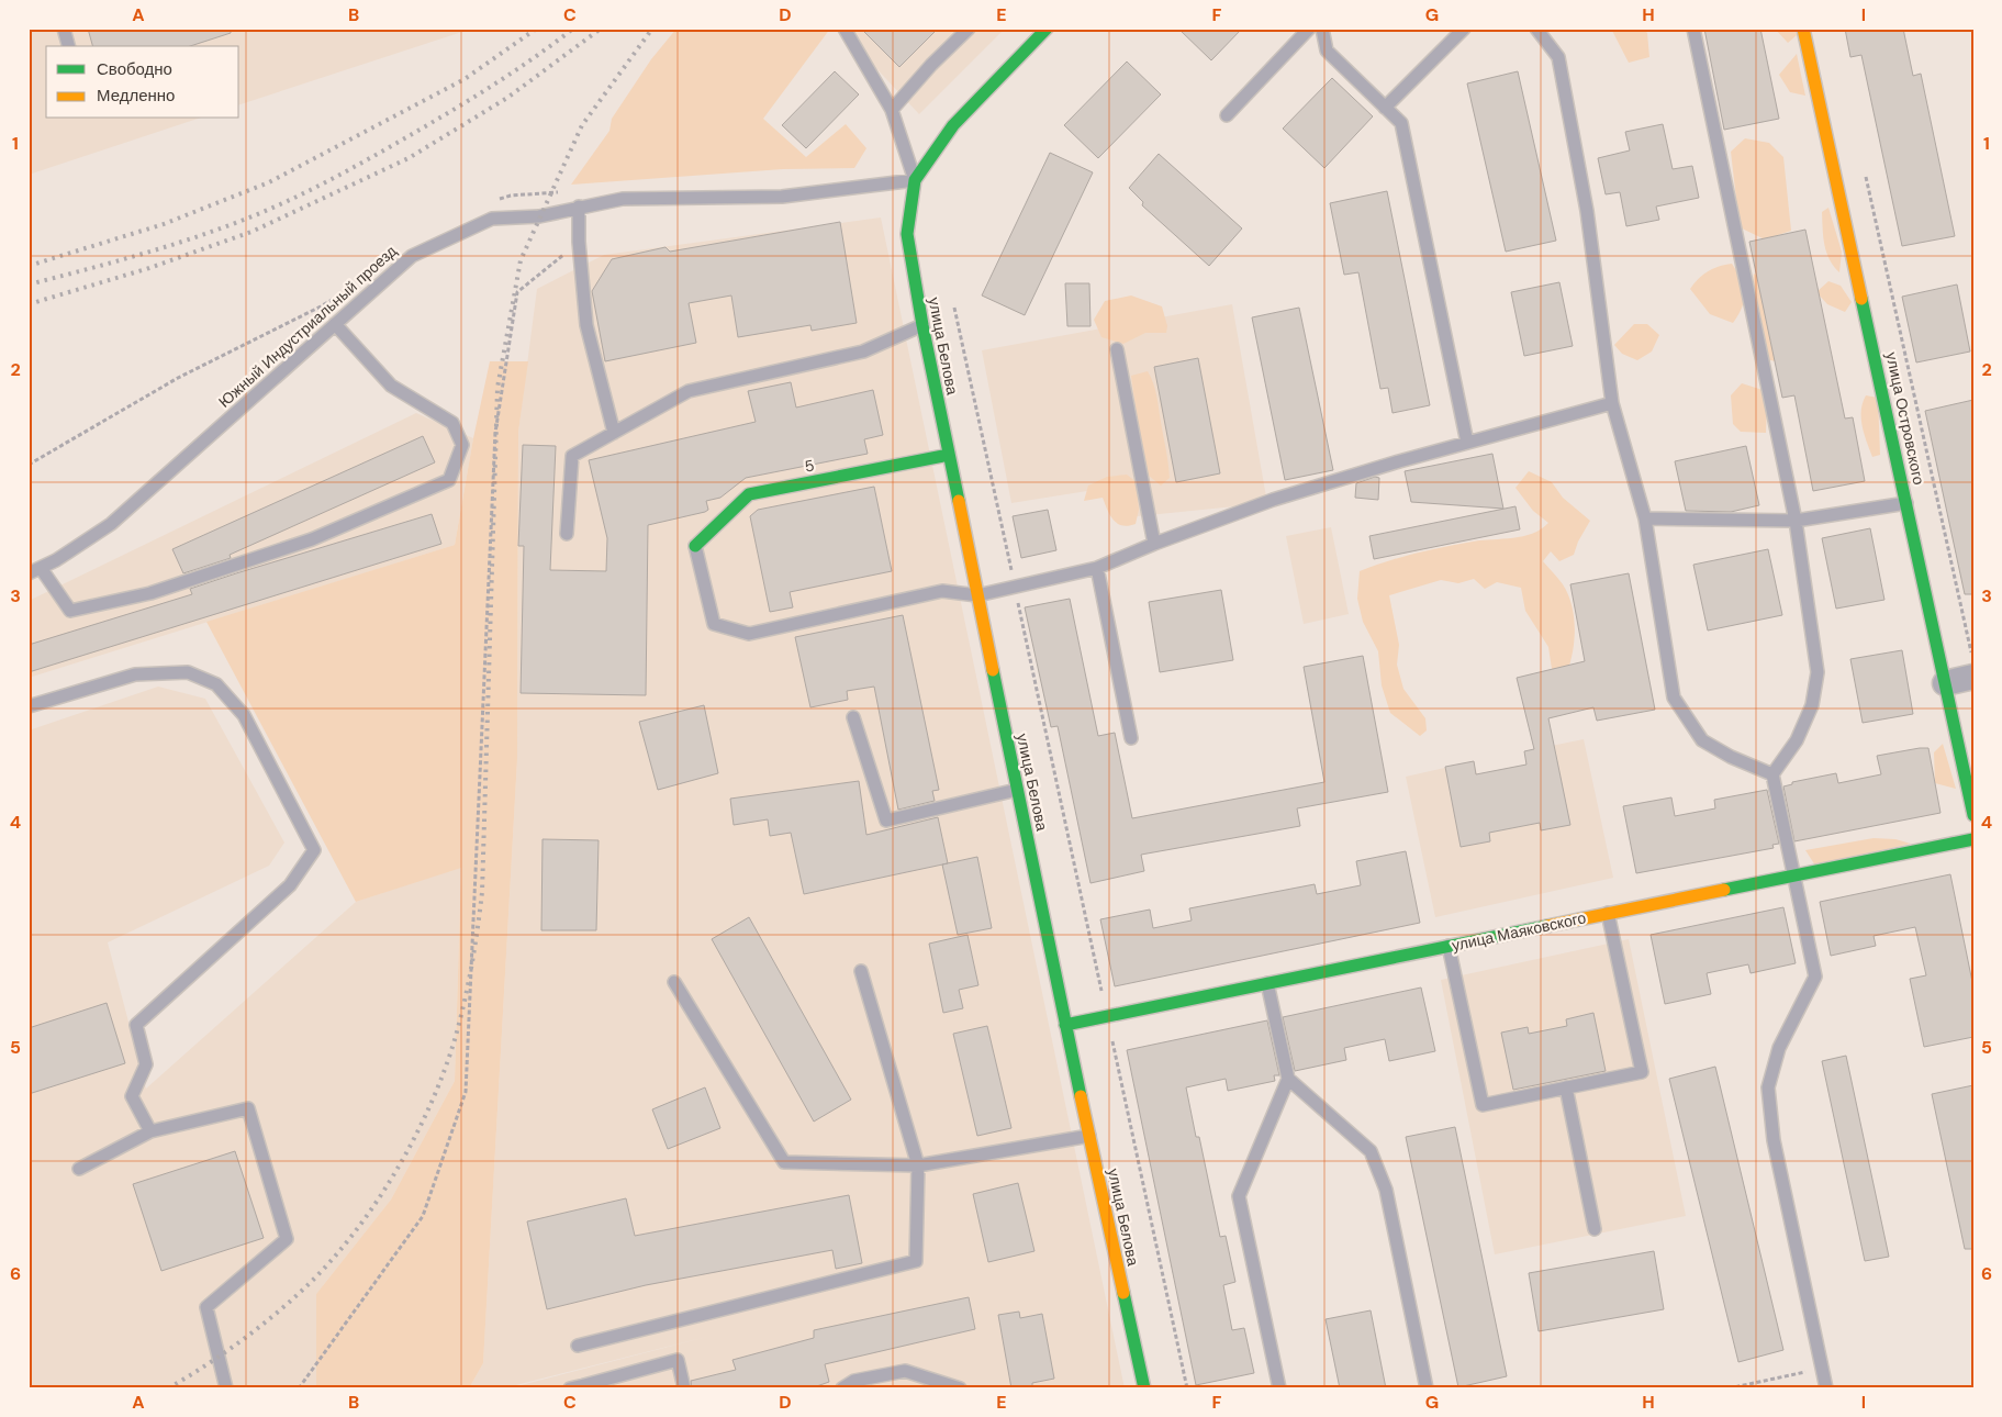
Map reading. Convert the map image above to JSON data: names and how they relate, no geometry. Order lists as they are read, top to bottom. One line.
{"streets":{"street":["улица Белова","улица Островского","5","улица Маяковского"],"lane":["Южный Индустриальный проезд"]},"crossings":[["Южный Индустриальный проезд","улица Белова"],["улица Белова","5"],["улица Белова","улица Маяковского"]],"legend":["Свободно","Медленно"],"grid":{"columns":["A","B","C","D","E","F","G","H","I"],"rows":["1","2","3","4","5","6"]}}
